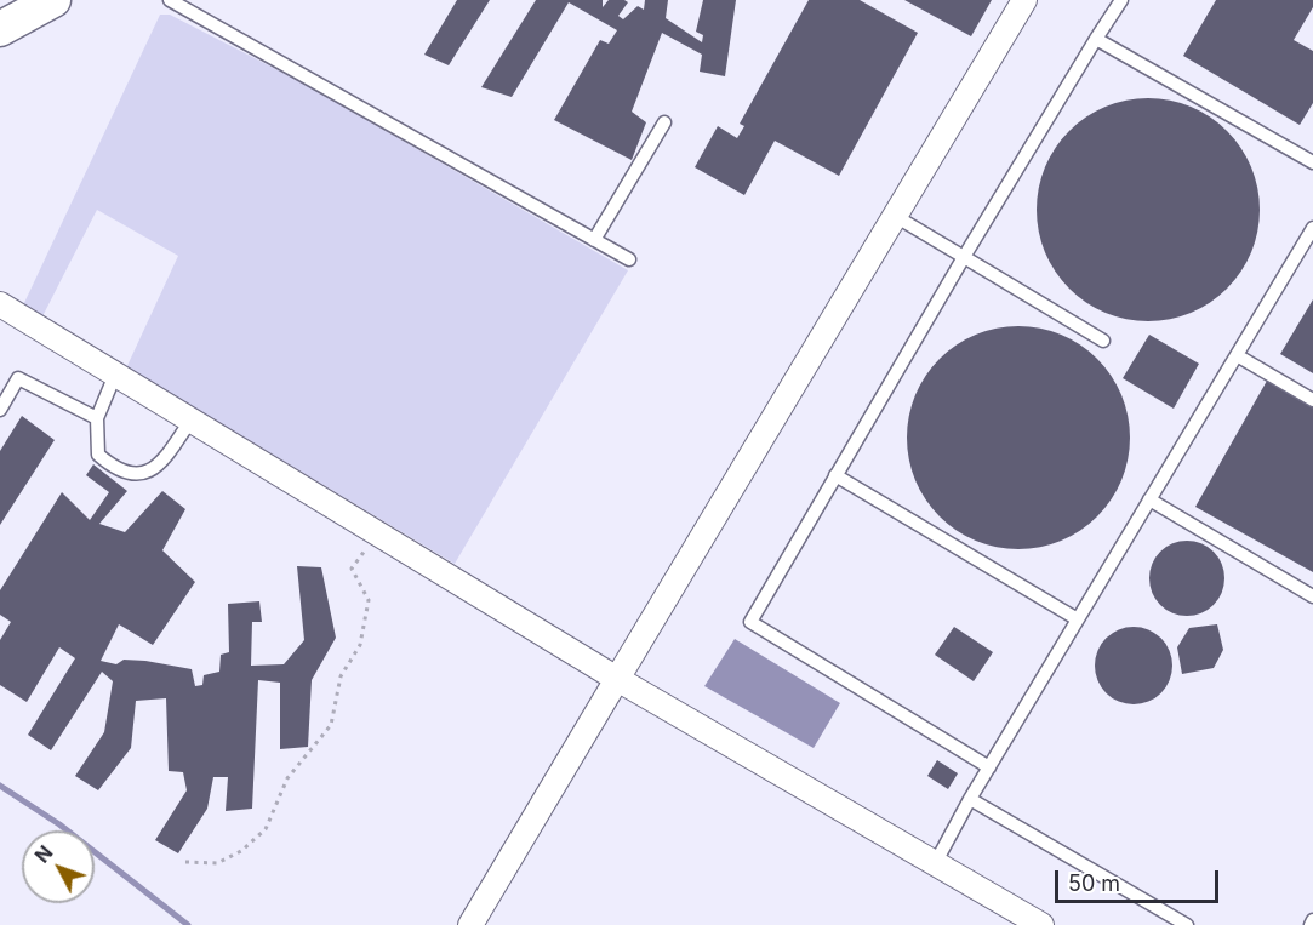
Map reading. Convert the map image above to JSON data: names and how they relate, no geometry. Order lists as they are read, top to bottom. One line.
{"scale_bar":"50 m","north":"top left"}
